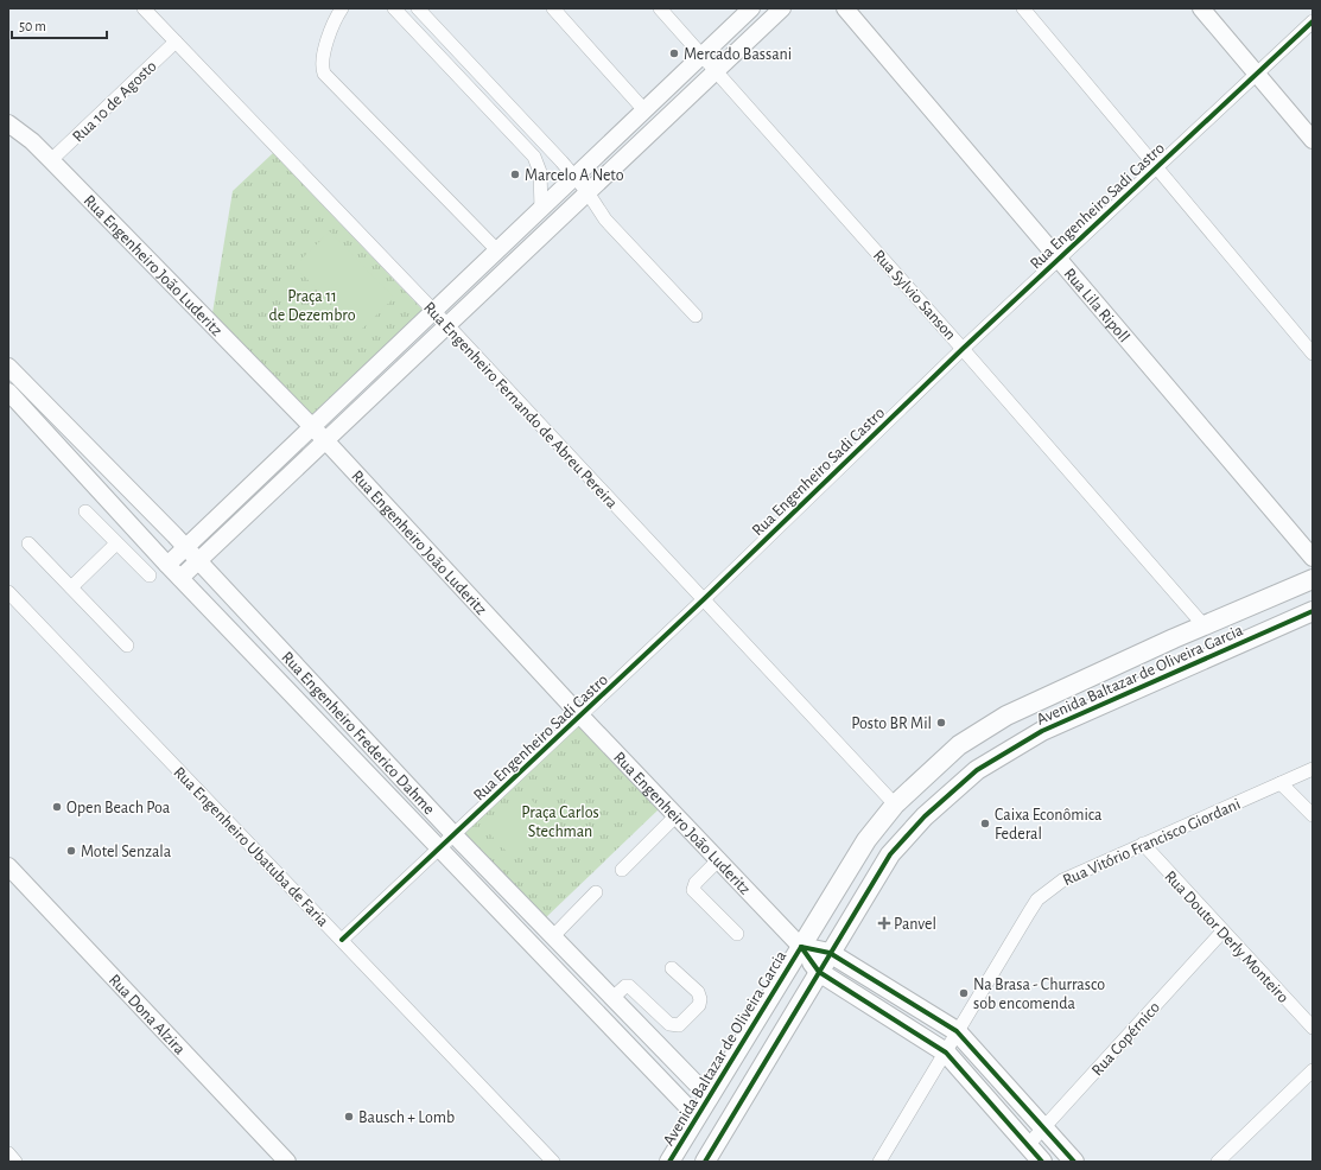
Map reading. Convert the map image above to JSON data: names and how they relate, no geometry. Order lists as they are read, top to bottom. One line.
{"streets":{"main road":["Rua Engenheiro João Luderitz","Avenida Baltazar de Oliveira Garcia"],"street":["Rua 10 de Agosto","Rua Engenheiro Sadi Castro","Rua Sylvio Sanson","Rua Lila Ripoll","Rua Engenheiro Fernando de Abreu Pereira","Rua Engenheiro Frederico Dahme","Rua Vitório Francisco Giordani","Rua Engenheiro Ubatuba de Faria","Rua Doutor Derly Monteiro","Rua Dona Alzira","Rua Copérnico"]},"crossings":[["Rua 10 de Agosto","Rua Engenheiro João Luderitz"],["Rua 10 de Agosto","Rua Engenheiro Fernando de Abreu Pereira"],["Rua Engenheiro Sadi Castro","Rua Engenheiro João Luderitz"],["Rua Engenheiro Sadi Castro","Rua Sylvio Sanson"],["Rua Engenheiro Sadi Castro","Rua Lila Ripoll"],["Rua Engenheiro Sadi Castro","Rua Engenheiro Fernando de Abreu Pereira"],["Rua Engenheiro Sadi Castro","Rua Engenheiro Frederico Dahme"],["Rua Engenheiro Sadi Castro","Rua Engenheiro Ubatuba de Faria"],["Rua Engenheiro João Luderitz","Avenida Baltazar de Oliveira Garcia"],["Rua Sylvio Sanson","Avenida Baltazar de Oliveira Garcia"],["Rua Engenheiro Fernando de Abreu Pereira","Avenida Baltazar de Oliveira Garcia"],["Avenida Baltazar de Oliveira Garcia","Rua Engenheiro Frederico Dahme"],["Rua Vitório Francisco Giordani","Rua Doutor Derly Monteiro"],["Rua Doutor Derly Monteiro","Rua Copérnico"]],"parks":["Praça 11 de Dezembro","Praça Carlos Stechman"],"places":{"other":["Mercado Bassani","Marcelo A Neto","Posto BR Mil","Open Beach Poa","Caixa Econômica Federal","Motel Senzala","Na Brasa - Churrasco sob encomenda","Bausch + Lomb"],"health":["Panvel"]},"scale_bar":"50 m"}
